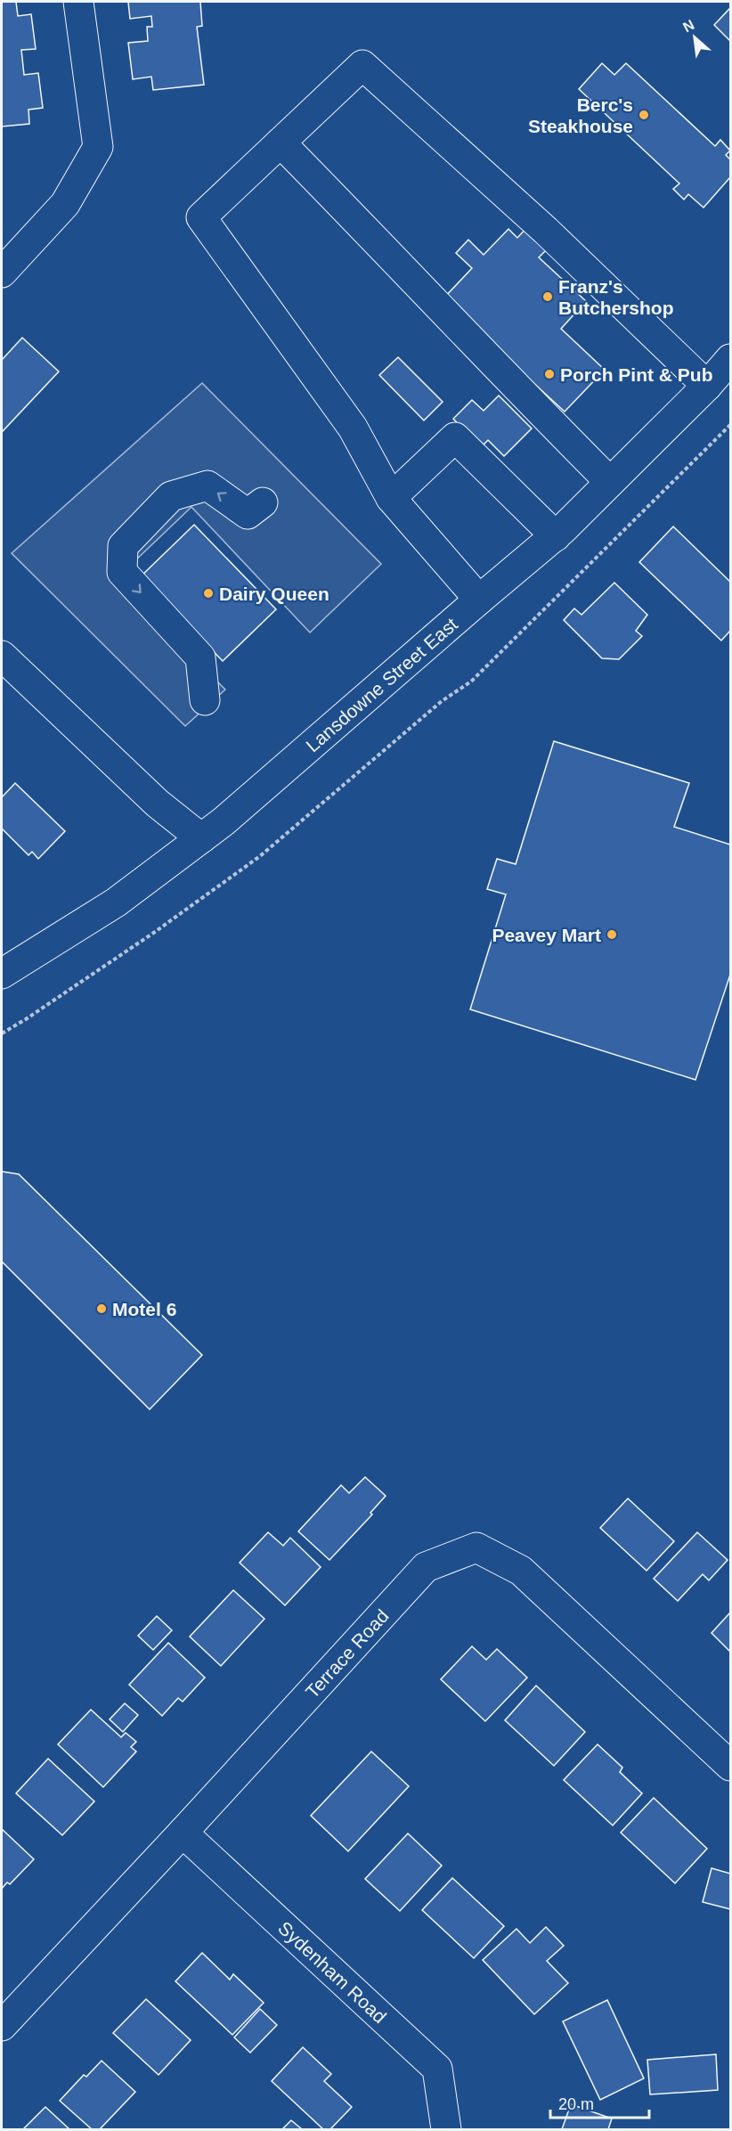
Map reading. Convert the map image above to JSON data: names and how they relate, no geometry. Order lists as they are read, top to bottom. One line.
{"streets":{"street":["Lansdowne Street East","Terrace Road","Sydenham Road"]},"crossings":[["Terrace Road","Sydenham Road"]],"places":["Berc's Steakhouse","Franz's Butchershop","Porch Pint & Pub","Dairy Queen","Peavey Mart","Motel 6"],"scale_bar":"20 m","north":"top left"}
